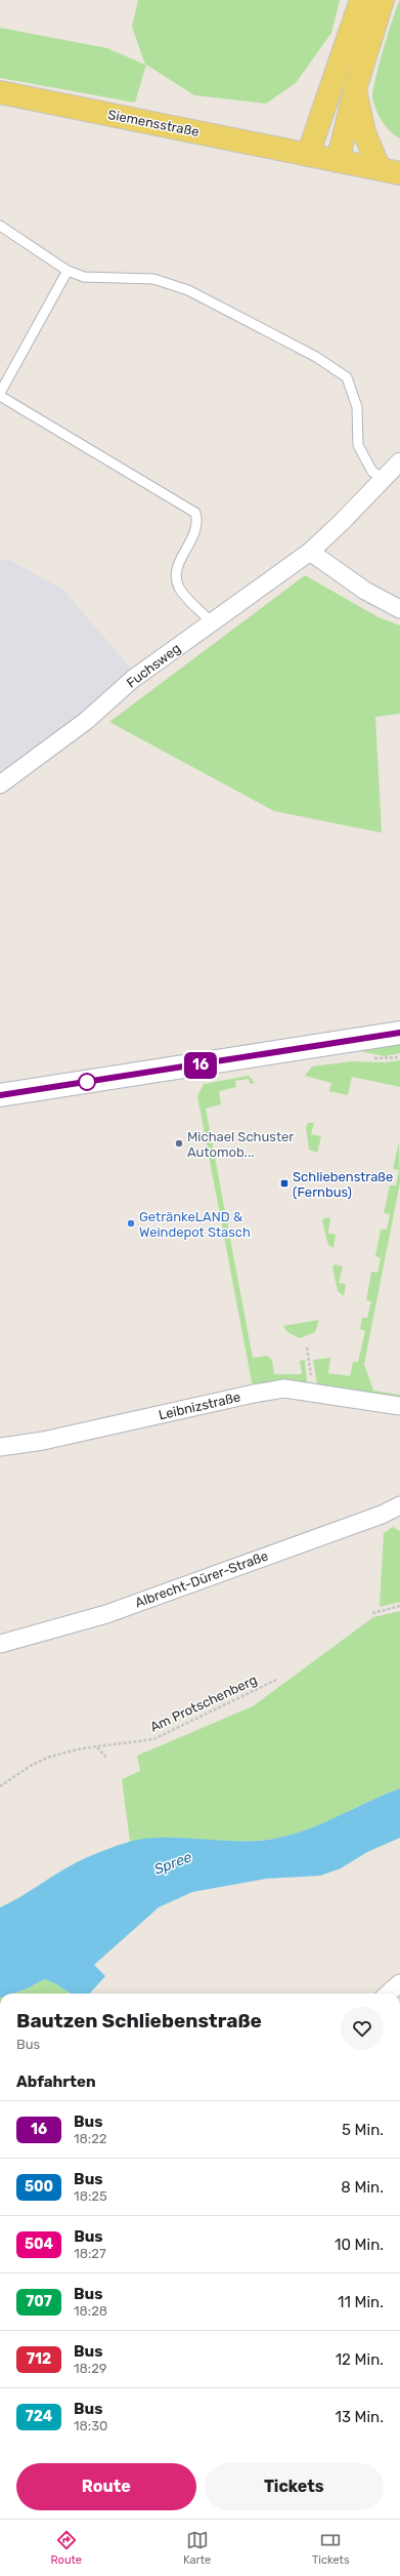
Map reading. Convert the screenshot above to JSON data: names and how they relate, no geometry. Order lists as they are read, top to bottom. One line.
{"streets":{"main road":["Siemensstraße"],"street":["Fuchsweg","Leibnizstraße","Albrecht-Dürer-Straße"],"path":["Am Protschenberg"]},"water":["Spree"],"places":{"other":["Michael Schuster Automob...","GetränkeLAND & Weindepot Stasch"],"transit":["Schliebenstraße (Fernbus)"]},"lines":["bus line 16"],"page":{"on_map":"16","heading":[["Bautzen Schliebenstraße","Bus"],"Abfahrten"],"list":[{"mark":"16","name":"Bus","note":"18:22","value":"5 Min."},{"mark":"500","name":"Bus","note":"18:25","value":"8 Min."},{"mark":"504","name":"Bus","note":"18:27","value":"10 Min."},{"mark":"707","name":"Bus","note":"18:28","value":"11 Min."},{"mark":"712","name":"Bus","note":"18:29","value":"12 Min."},{"mark":"724","name":"Bus","note":"18:30","value":"13 Min."}],"buttons":["Route","Tickets"],"tabs":["Route","Karte","Tickets"]}}
